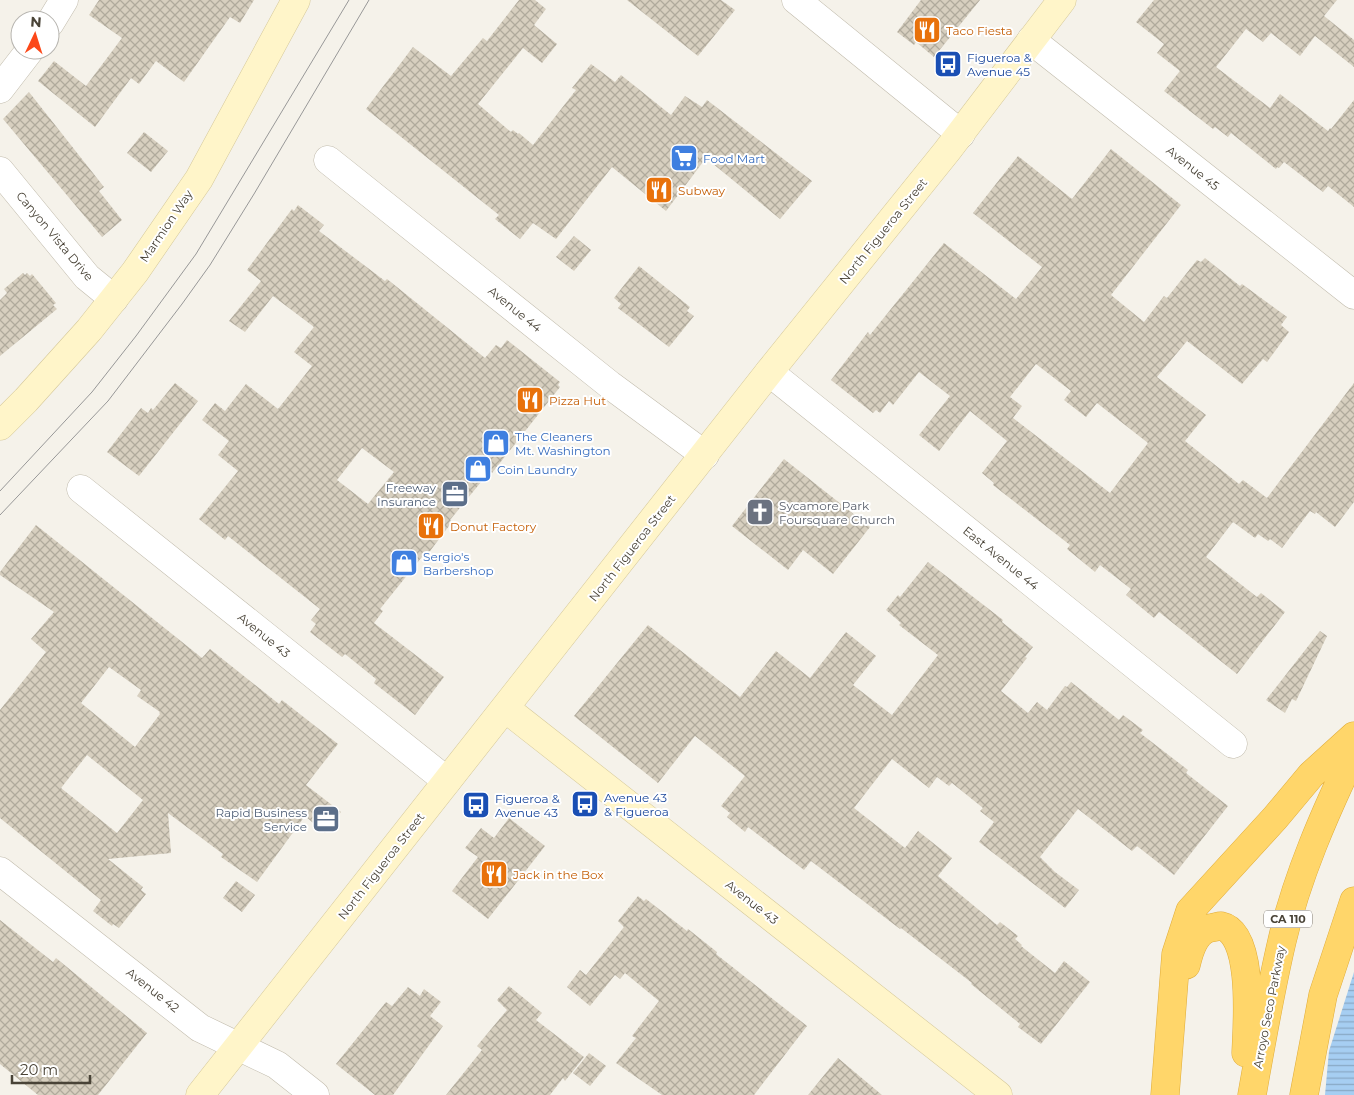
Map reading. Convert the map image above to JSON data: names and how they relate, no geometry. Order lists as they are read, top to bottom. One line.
{"streets":{"highway":["CA 110","Arroyo Seco Parkway"],"main road":["Marmion Way","North Figueroa Street","Avenue 43"],"street":["Avenue 45","Canyon Vista Drive","Avenue 44","East Avenue 44","Avenue 42"]},"crossings":[["Avenue 45","North Figueroa Street"],["Marmion Way","Canyon Vista Drive"],["North Figueroa Street","Avenue 44"],["North Figueroa Street","East Avenue 44"],["North Figueroa Street","Avenue 43"],["North Figueroa Street","Avenue 42"]],"places":{"restaurant":["Taco Fiesta","Subway","Pizza Hut","Donut Factory","Jack in the Box"],"bus stop":["Figueroa & Avenue 45","Avenue 43 & Figueroa","Figueroa & Avenue 43"],"supermarket":["Food Mart"],"shop":["The Cleaners Mt. Washington","Coin Laundry","Sergio's Barbershop"],"office":["Freeway Insurance","Rapid Business Service"],"church":["Sycamore Park Foursquare Church"]},"scale_bar":"20 m","north":"top"}
